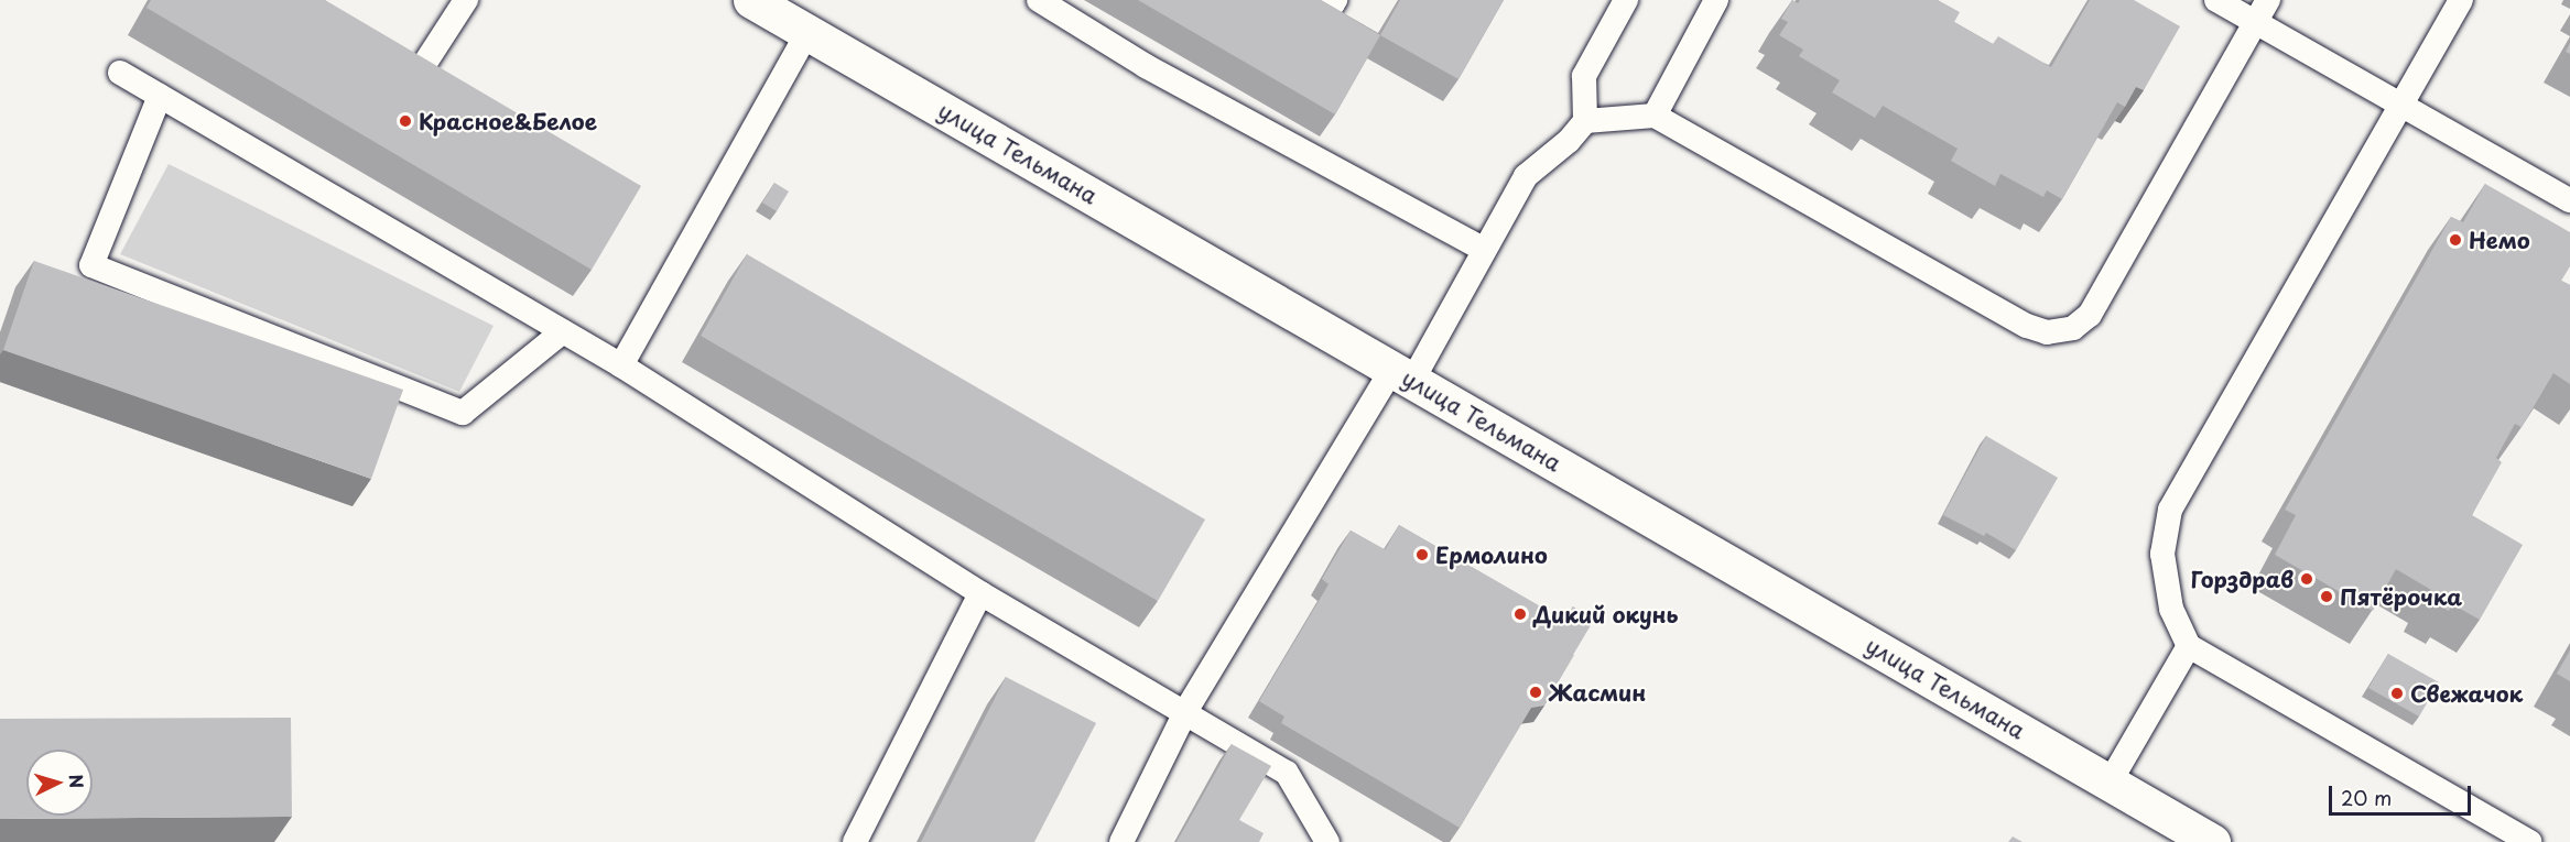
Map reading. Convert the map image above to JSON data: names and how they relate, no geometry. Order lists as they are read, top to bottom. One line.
{"streets":{"main road":["улица Тельмана"]},"places":["Красное&Белое","Немо","Ермолино","Горздрав","Пятёрочка","Дикий окунь","Жасмин","Свежачок"],"scale_bar":"20 m","north":"right"}
